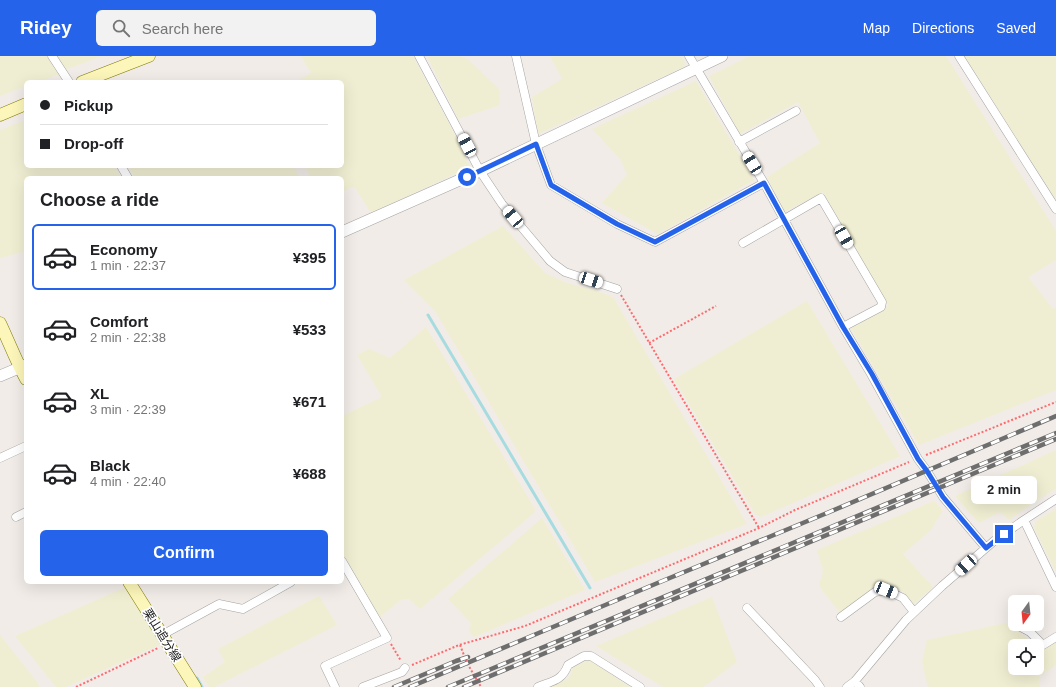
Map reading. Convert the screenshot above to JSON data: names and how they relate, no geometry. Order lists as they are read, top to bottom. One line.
{"streets":{"main road":["栗山追分線"]},"north":"bottom","page":{"header":"Ridey","search":"Search here","nav":["Map","Directions","Saved"],"banner":["Pickup","Drop-off"],"heading":"Choose a ride","list":[{"name":"Economy","note":"1 min · 22:37","value":"¥395"},{"name":"Comfort","note":"2 min · 22:38","value":"¥533"},{"name":"XL","note":"3 min · 22:39","value":"¥671"},{"name":"Black","note":"4 min · 22:40","value":"¥688"}],"bubble":"2 min","buttons":"Confirm"}}
